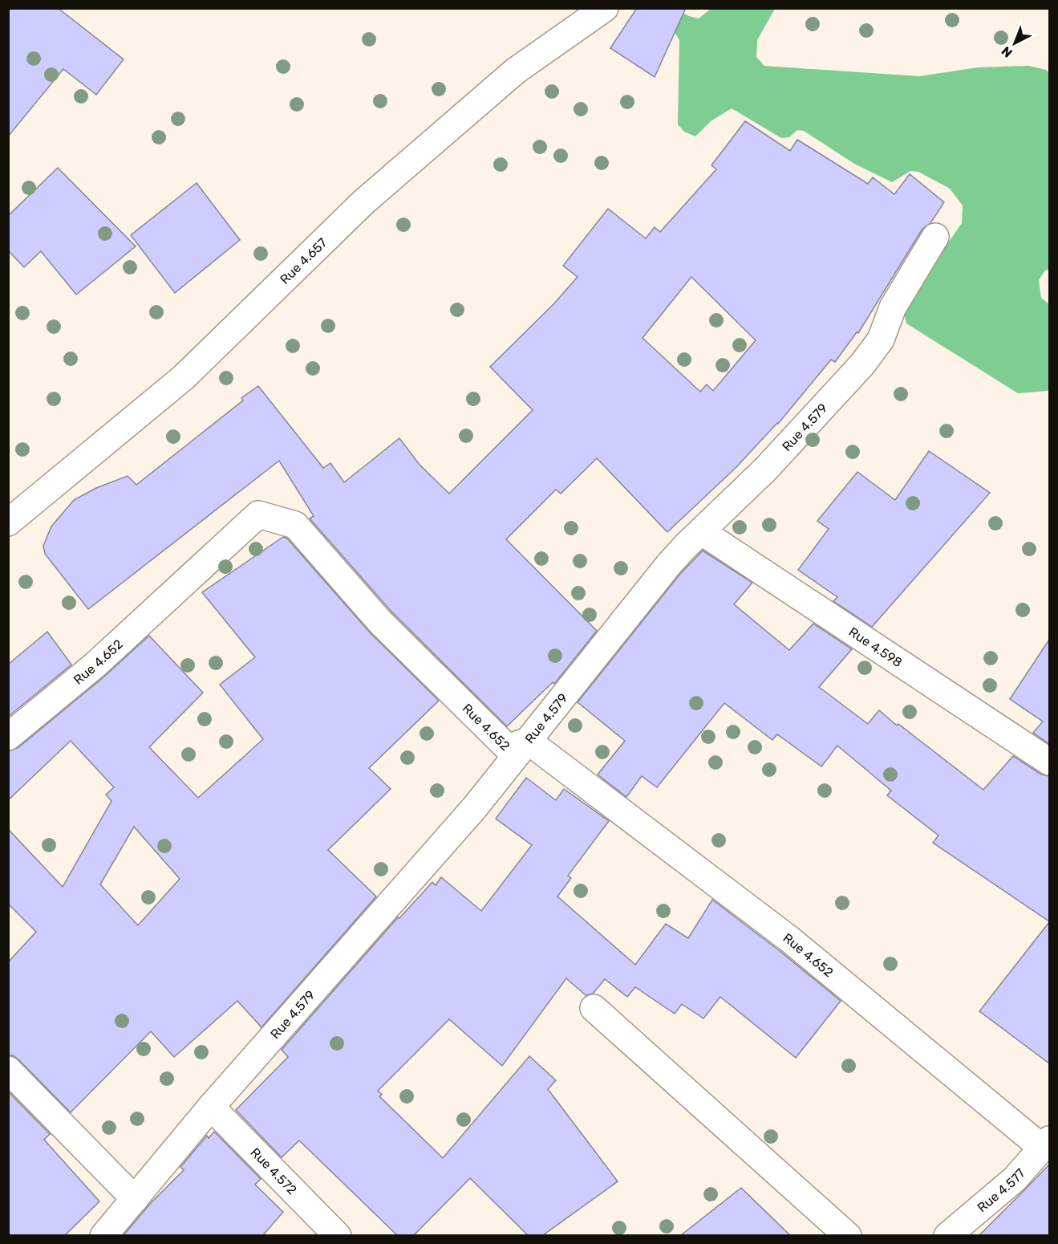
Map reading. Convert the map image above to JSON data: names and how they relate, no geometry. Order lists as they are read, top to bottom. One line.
{"streets":{"street":["Rue 4.657","Rue 4.579","Rue 4.598","Rue 4.652","Rue 4.572","Rue 4.577"]},"crossings":[["Rue 4.579","Rue 4.598"],["Rue 4.579","Rue 4.652"],["Rue 4.579","Rue 4.572"],["Rue 4.652","Rue 4.577"]],"north":"bottom left"}
